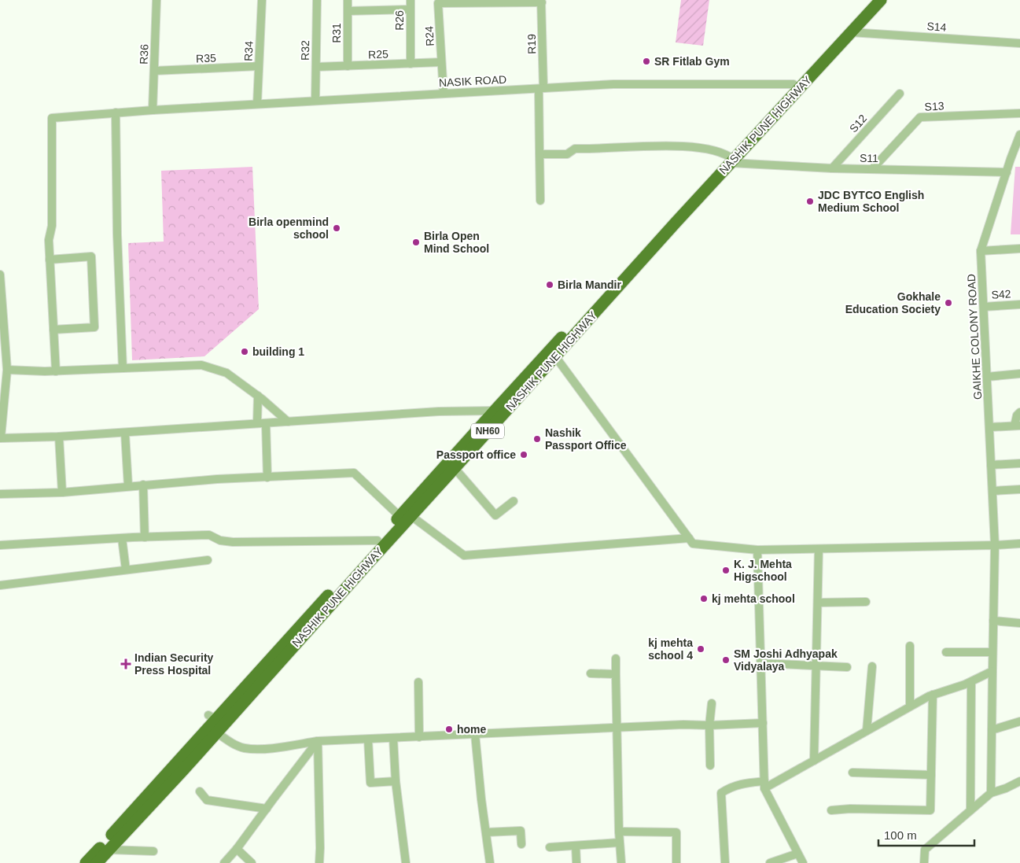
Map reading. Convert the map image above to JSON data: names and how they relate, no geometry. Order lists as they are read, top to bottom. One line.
{"streets":{"highway":["NASHIK PUNE HIGHWAY","NH60"],"street":["R26","S14","R31","R24","R19","R32","R34","R36","R25","R35","NASIK ROAD","S13","S12","S11","S42","GAIKHE COLONY ROAD"]},"crossings":[["R26","R25"],["S14","NASHIK PUNE HIGHWAY"],["R31","R25"],["R24","R25"],["R24","NASIK ROAD"],["R19","NASIK ROAD"],["R19","S11"],["R32","R25"],["R32","NASIK ROAD"],["R34","R35"],["R34","NASIK ROAD"],["R36","R35"],["R36","NASIK ROAD"],["NASIK ROAD","NASHIK PUNE HIGHWAY"],["S13","S11"],["S12","S11"],["NASHIK PUNE HIGHWAY","S11"],["S11","GAIKHE COLONY ROAD"],["S42","GAIKHE COLONY ROAD"]],"places":{"other":["SR Fitlab Gym","JDC BYTCO English Medium School","Birla openmind school","Birla Open Mind School","Birla Mandir","Gokhale Education Society","building 1","Nashik Passport Office","Passport office","K. J. Mehta Higschool","kj mehta school","kj mehta school 4","SM Joshi Adhyapak Vidyalaya","home"],"health":["Indian Security Press Hospital"]},"scale_bar":"100 m"}
